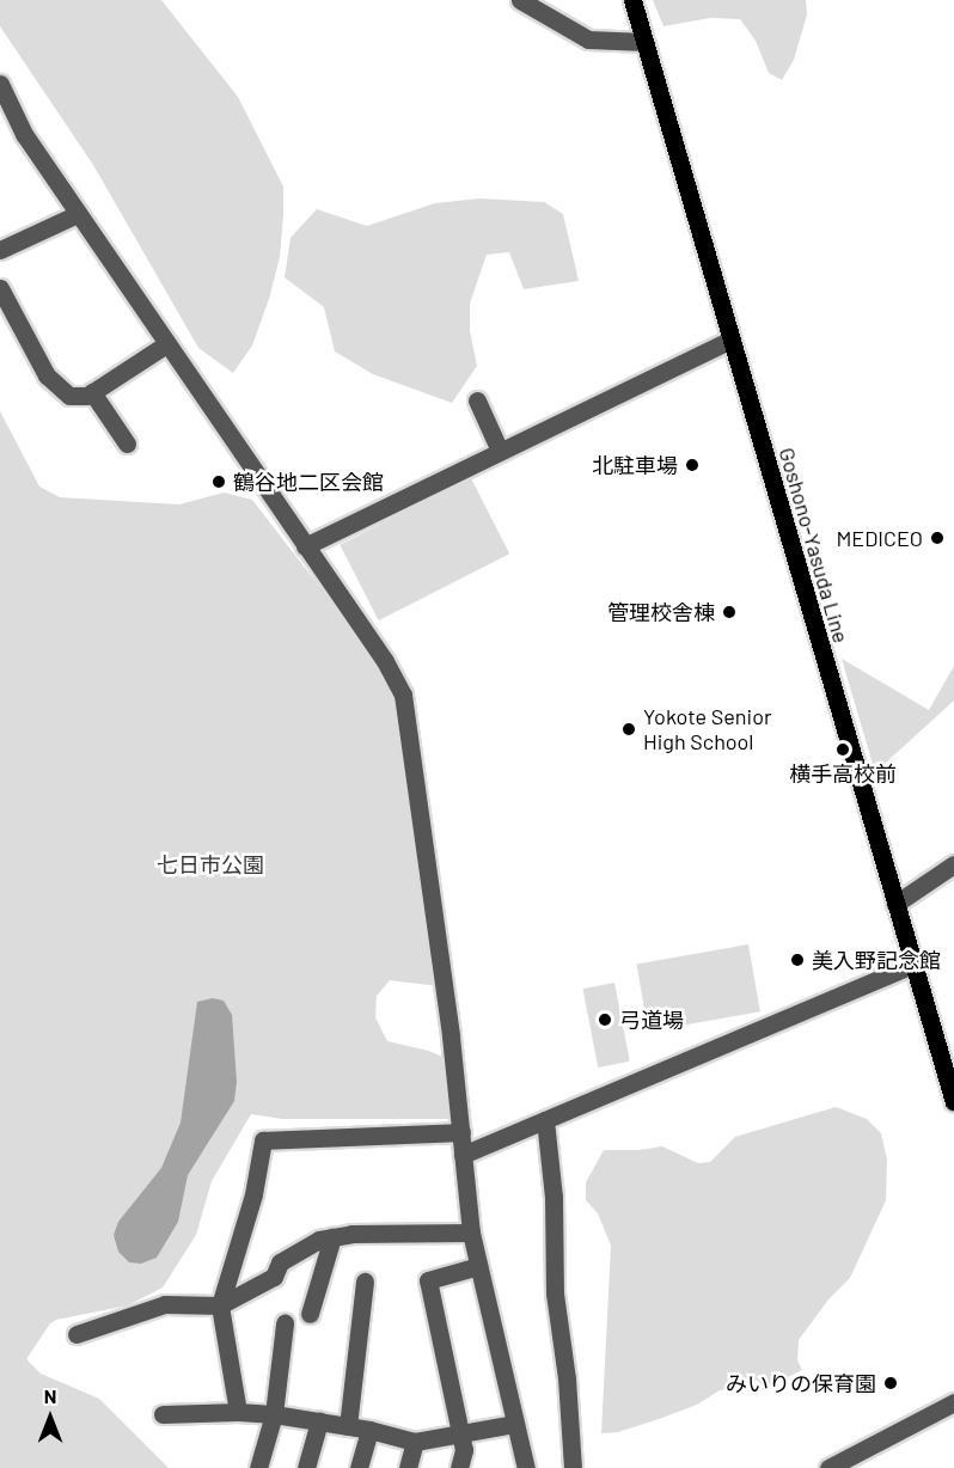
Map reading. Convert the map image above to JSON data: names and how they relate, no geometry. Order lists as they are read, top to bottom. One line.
{"streets":{"main road":["Goshono-Yasuda Line"]},"parks":["七日市公園"],"places":["北駐車場","鶴谷地二区会館","MEDICEO","管理校舎棟","Yokote Senior High School","横手高校前","美入野記念館","弓道場","みいりの保育園"],"north":"top"}
